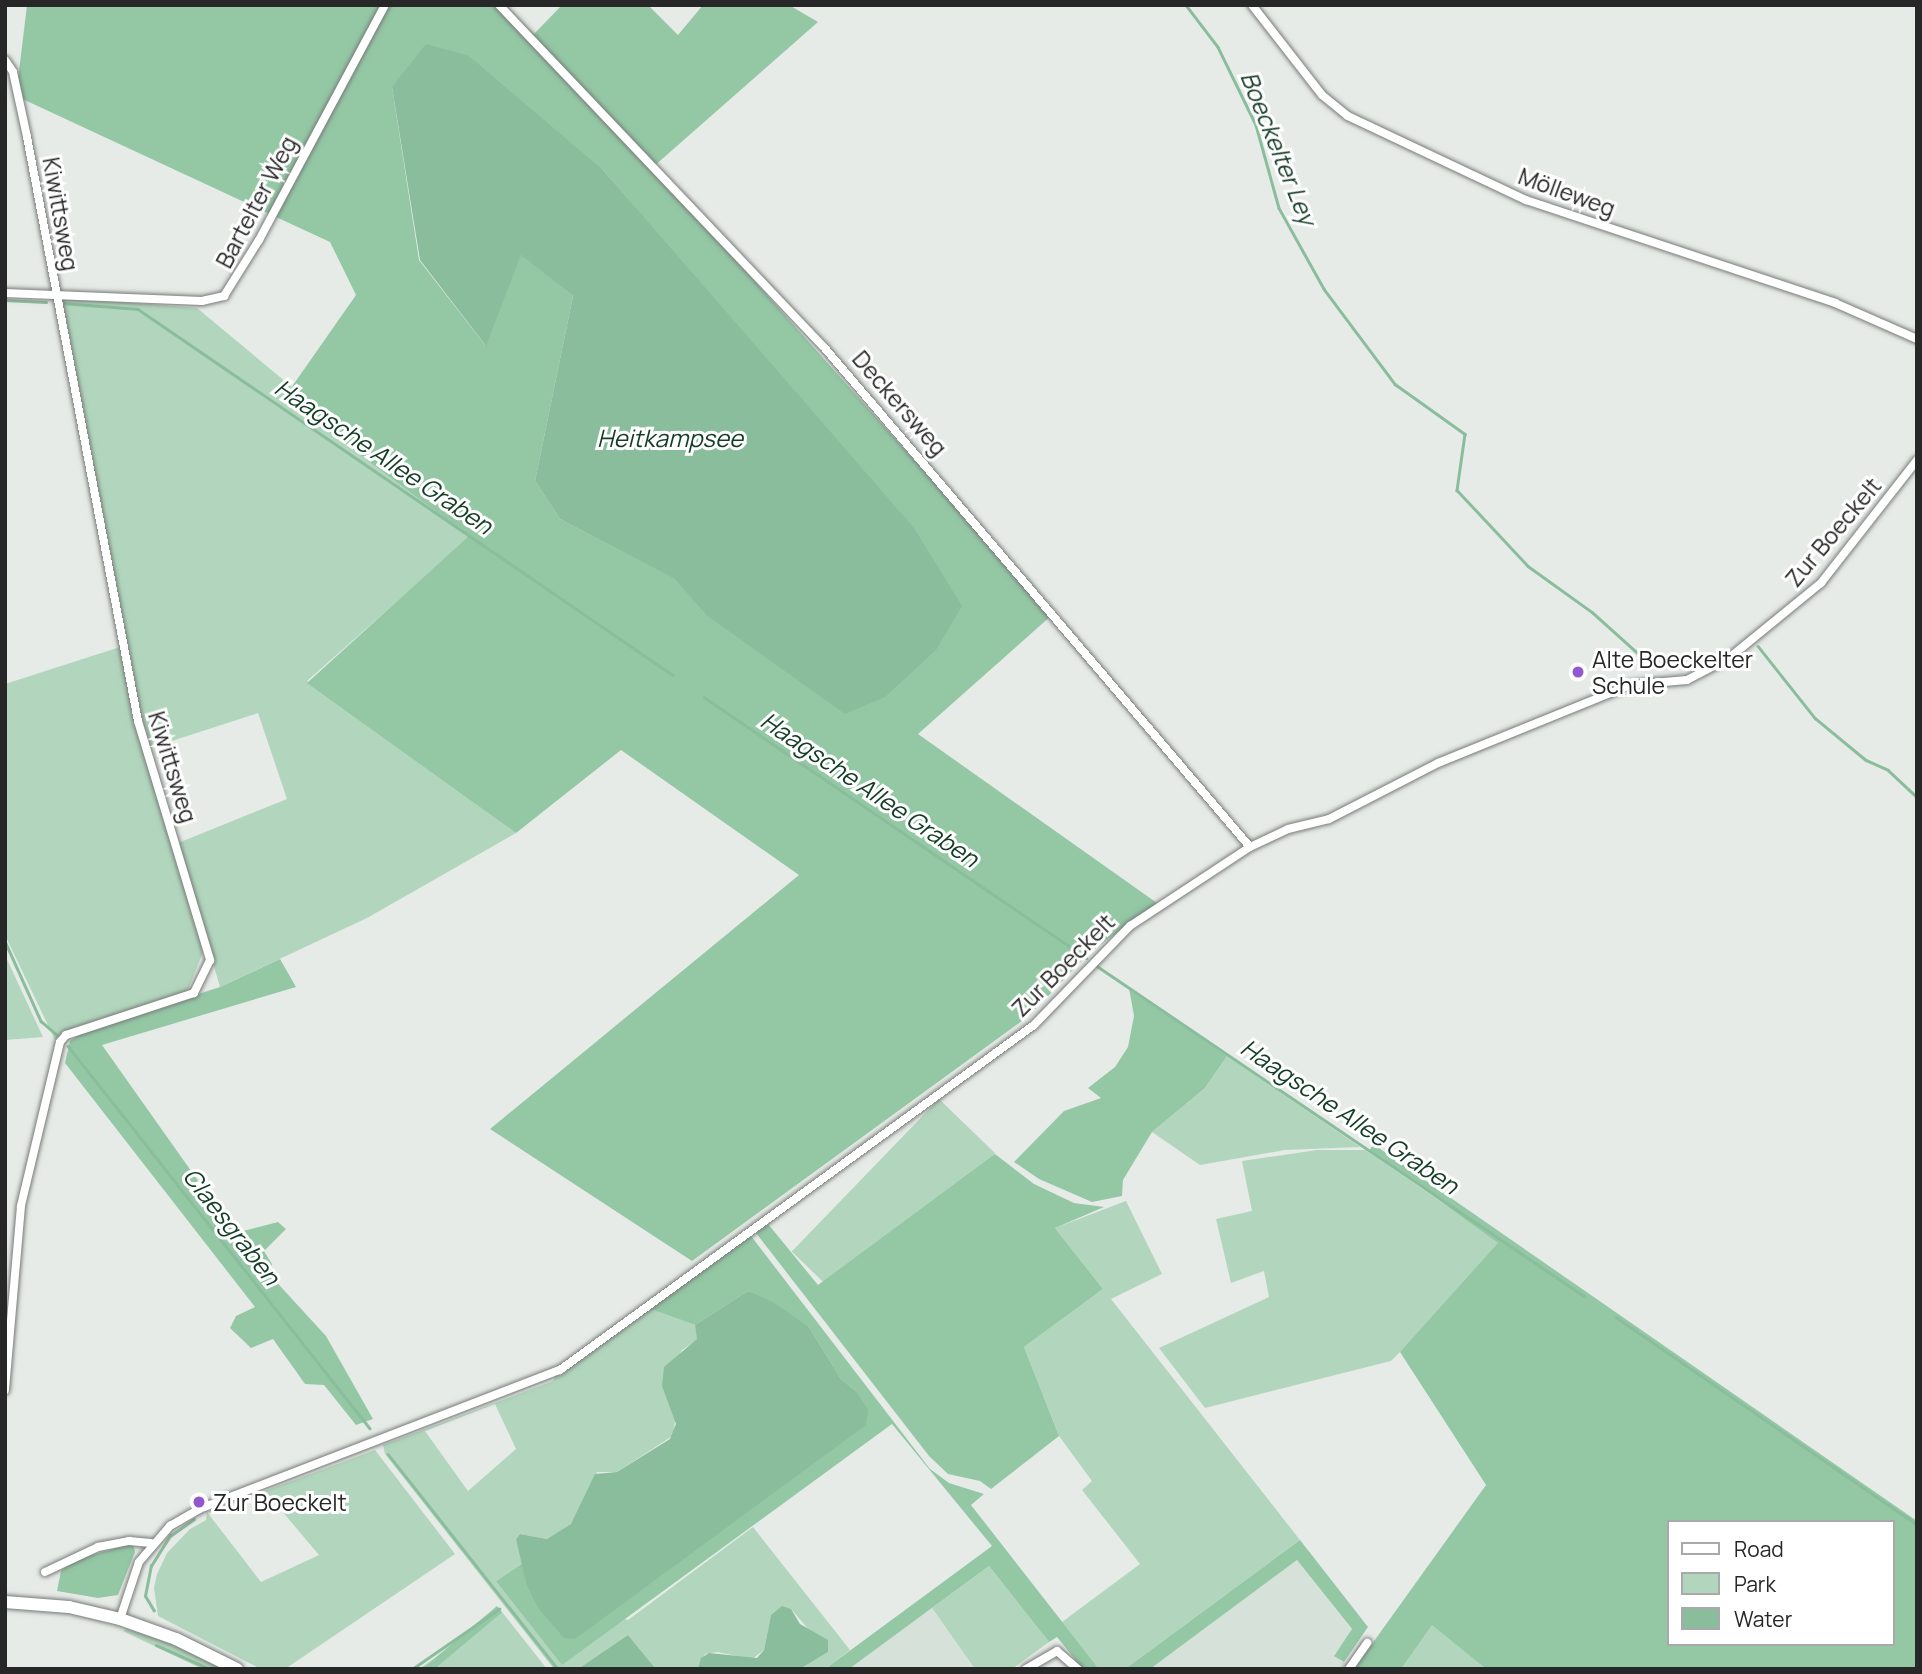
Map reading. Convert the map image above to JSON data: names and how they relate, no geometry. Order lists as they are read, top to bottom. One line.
{"streets":{"street":["Mölleweg","Bartelter Weg","Kiwittsweg","Deckersweg","Zur Boeckelt"]},"crossings":[["Bartelter Weg","Kiwittsweg"],["Deckersweg","Zur Boeckelt"]],"water":["Boeckelter Ley","Heitkampsee","Haagsche Allee Graben","Claesgraben"],"places":["Alte Boeckelter Schule","Zur Boeckelt"],"legend":["Road","Park","Water"]}
